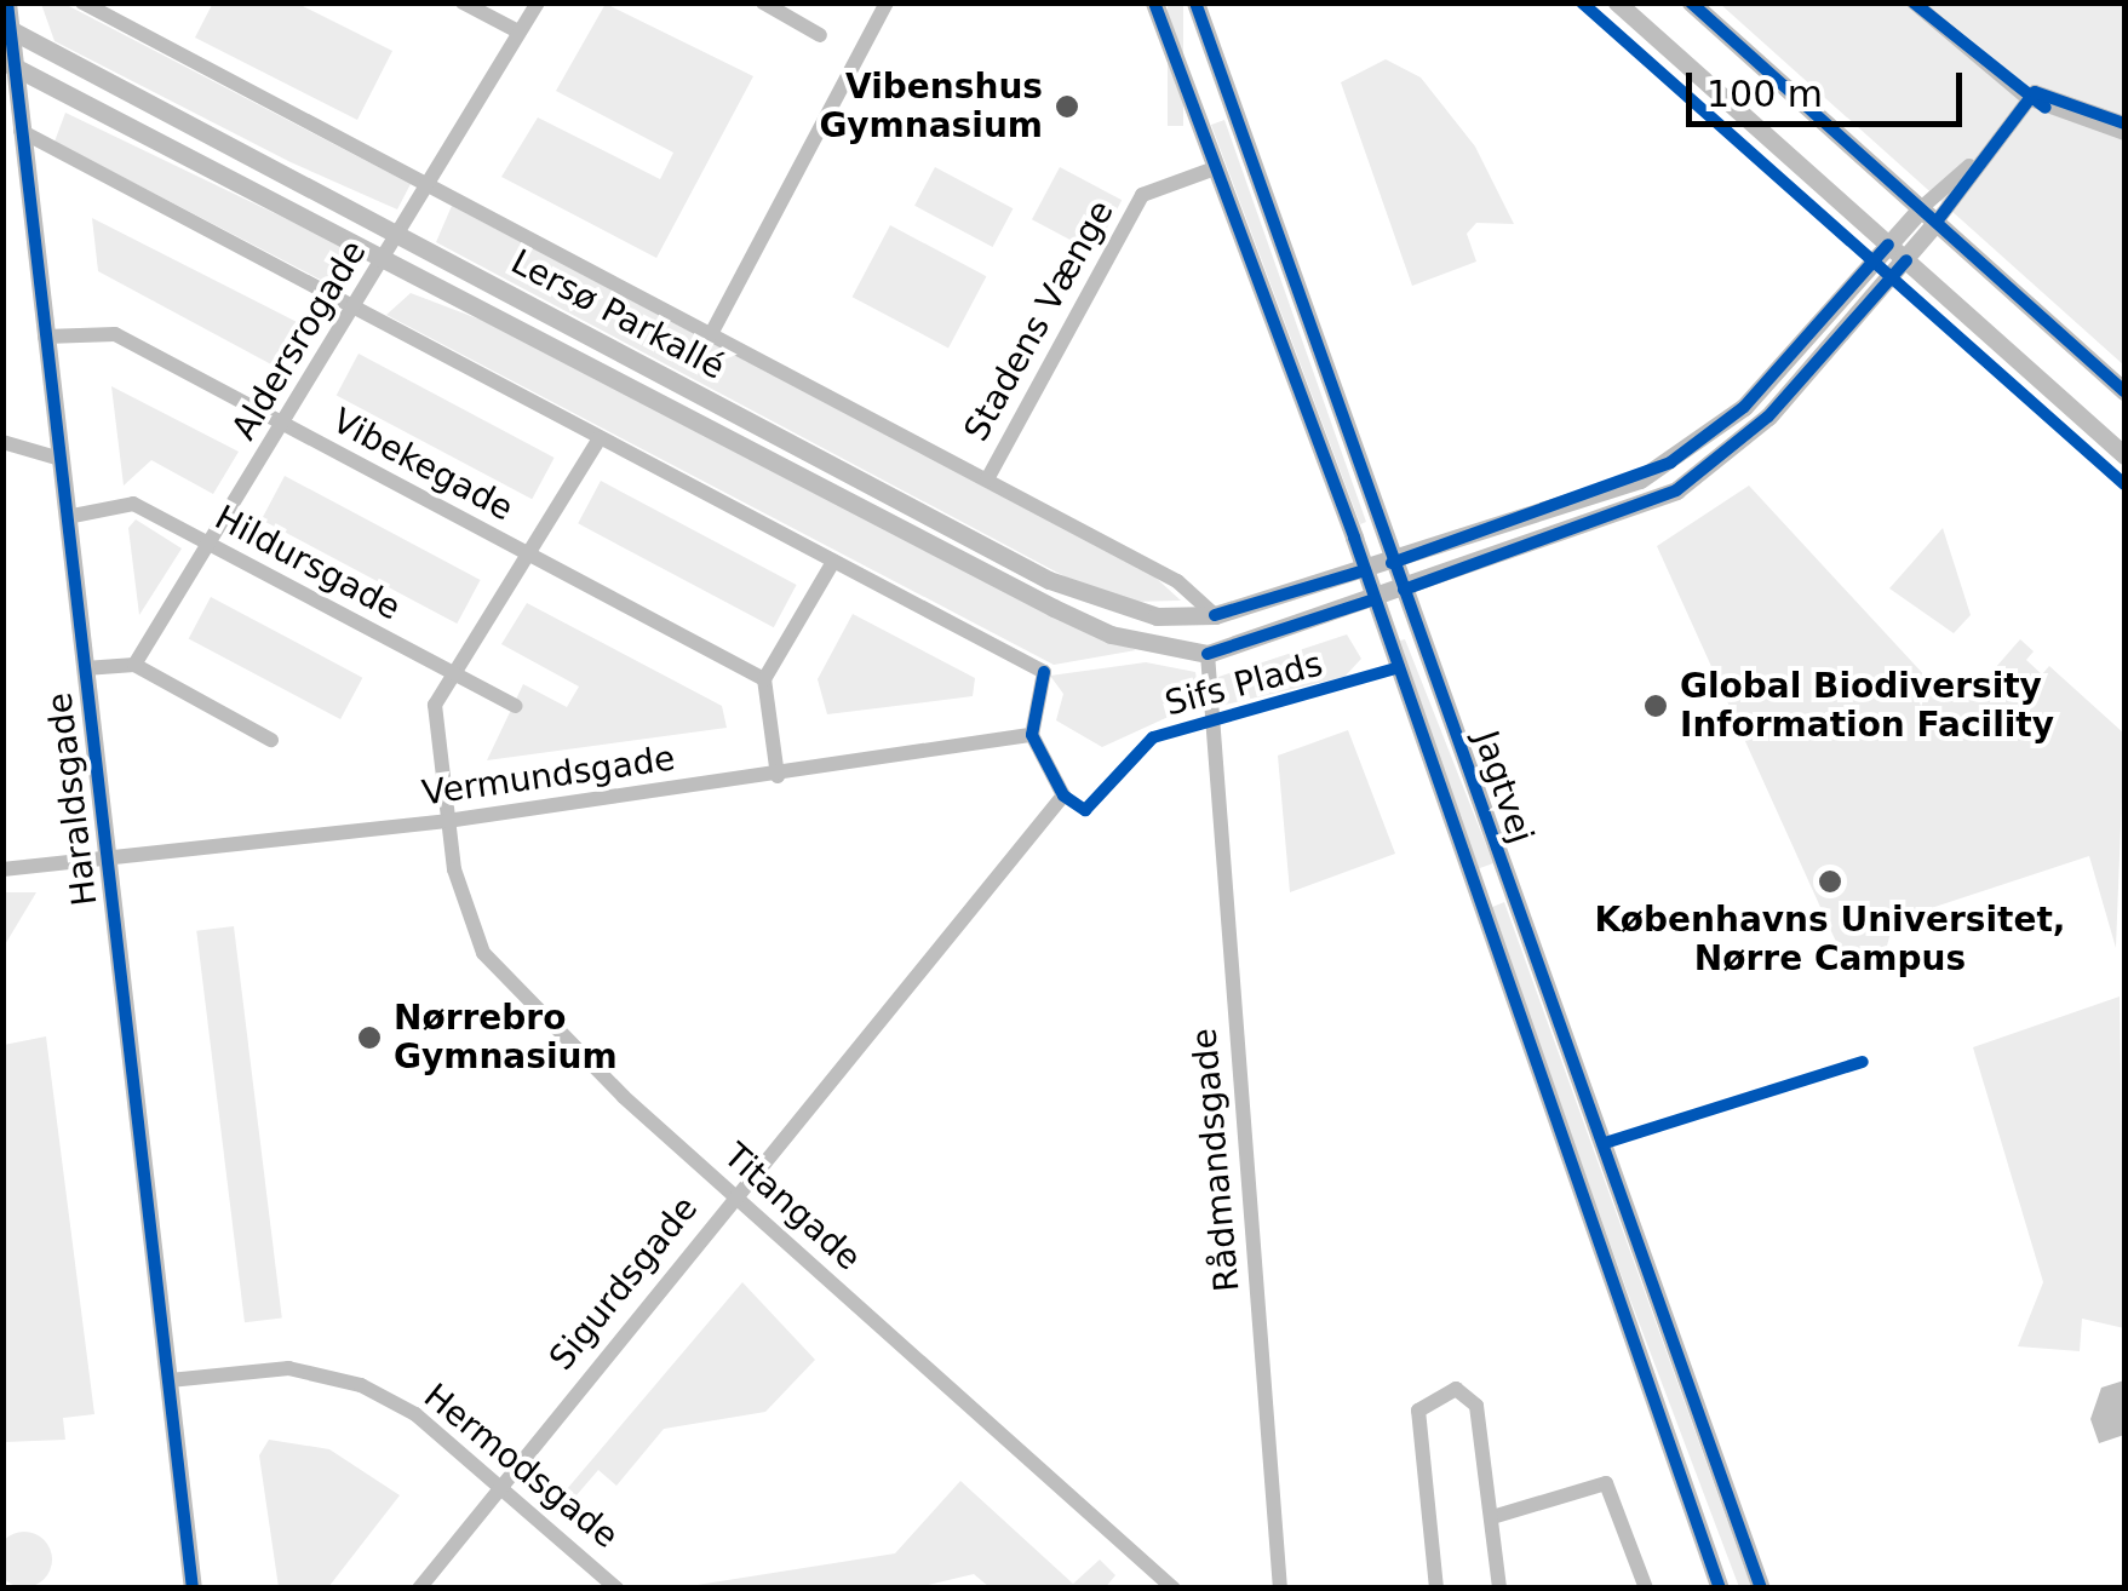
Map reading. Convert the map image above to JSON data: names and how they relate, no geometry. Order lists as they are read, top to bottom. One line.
{"streets":{"street":["Lersø Parkallé","Stadens Vænge","Aldersrogade","Vibekegade","Hildursgade","Vermundsgade","Jagtvej","Haraldsgade","Rådmandsgade","Titangade","Sigurdsgade","Hermodsgade"],"cycle path":["Sifs Plads"]},"crossings":[["Lersø Parkallé","Stadens Vænge"],["Lersø Parkallé","Aldersrogade"],["Lersø Parkallé","Jagtvej"],["Lersø Parkallé","Haraldsgade"],["Lersø Parkallé","Rådmandsgade"],["Stadens Vænge","Jagtvej"],["Aldersrogade","Vibekegade"],["Aldersrogade","Hildursgade"],["Vibekegade","Haraldsgade"],["Vibekegade","Titangade"],["Hildursgade","Haraldsgade"],["Hildursgade","Titangade"],["Vermundsgade","Haraldsgade"],["Vermundsgade","Titangade"],["Vermundsgade","Sigurdsgade"],["Haraldsgade","Hermodsgade"],["Titangade","Sigurdsgade"],["Sigurdsgade","Hermodsgade"]],"places":["Vibenshus Gymnasium","Global Biodiversity Information Facility","Københavns Universitet, Nørre Campus","Nørrebro Gymnasium"],"scale_bar":"100 m"}
